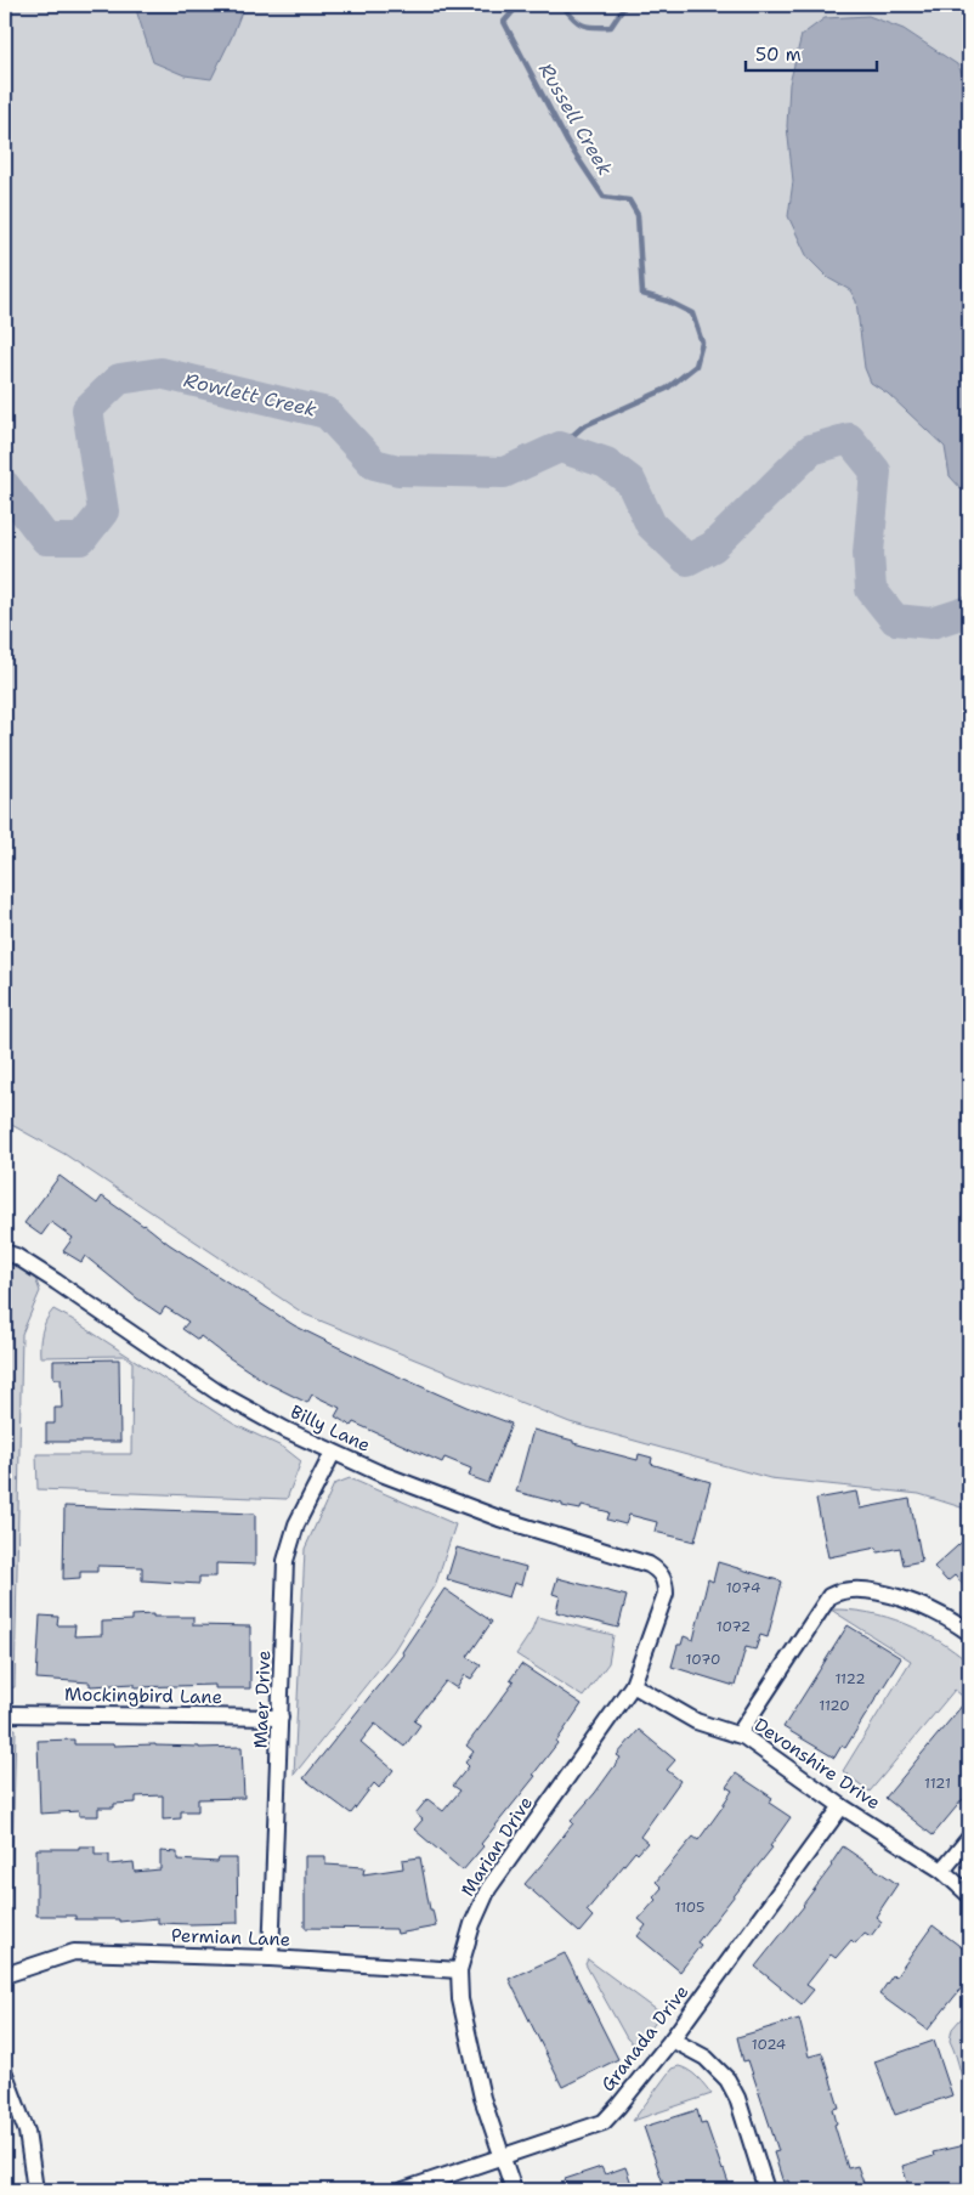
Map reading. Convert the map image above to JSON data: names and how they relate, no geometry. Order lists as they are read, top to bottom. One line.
{"streets":{"street":["Billy Lane","Mockingbird Lane","Maer Drive","Devonshire Drive","Marian Drive","Permian Lane","Granada Drive"]},"crossings":[["Billy Lane","Maer Drive"],["Billy Lane","Marian Drive"],["Mockingbird Lane","Maer Drive"],["Maer Drive","Permian Lane"],["Devonshire Drive","Marian Drive"],["Devonshire Drive","Granada Drive"],["Marian Drive","Permian Lane"],["Marian Drive","Granada Drive"]],"water":["Russell Creek","Rowlett Creek"],"house_numbers":["1074","1072","1070","1122","1120","1121","1105","1024"],"scale_bar":"50 m"}
